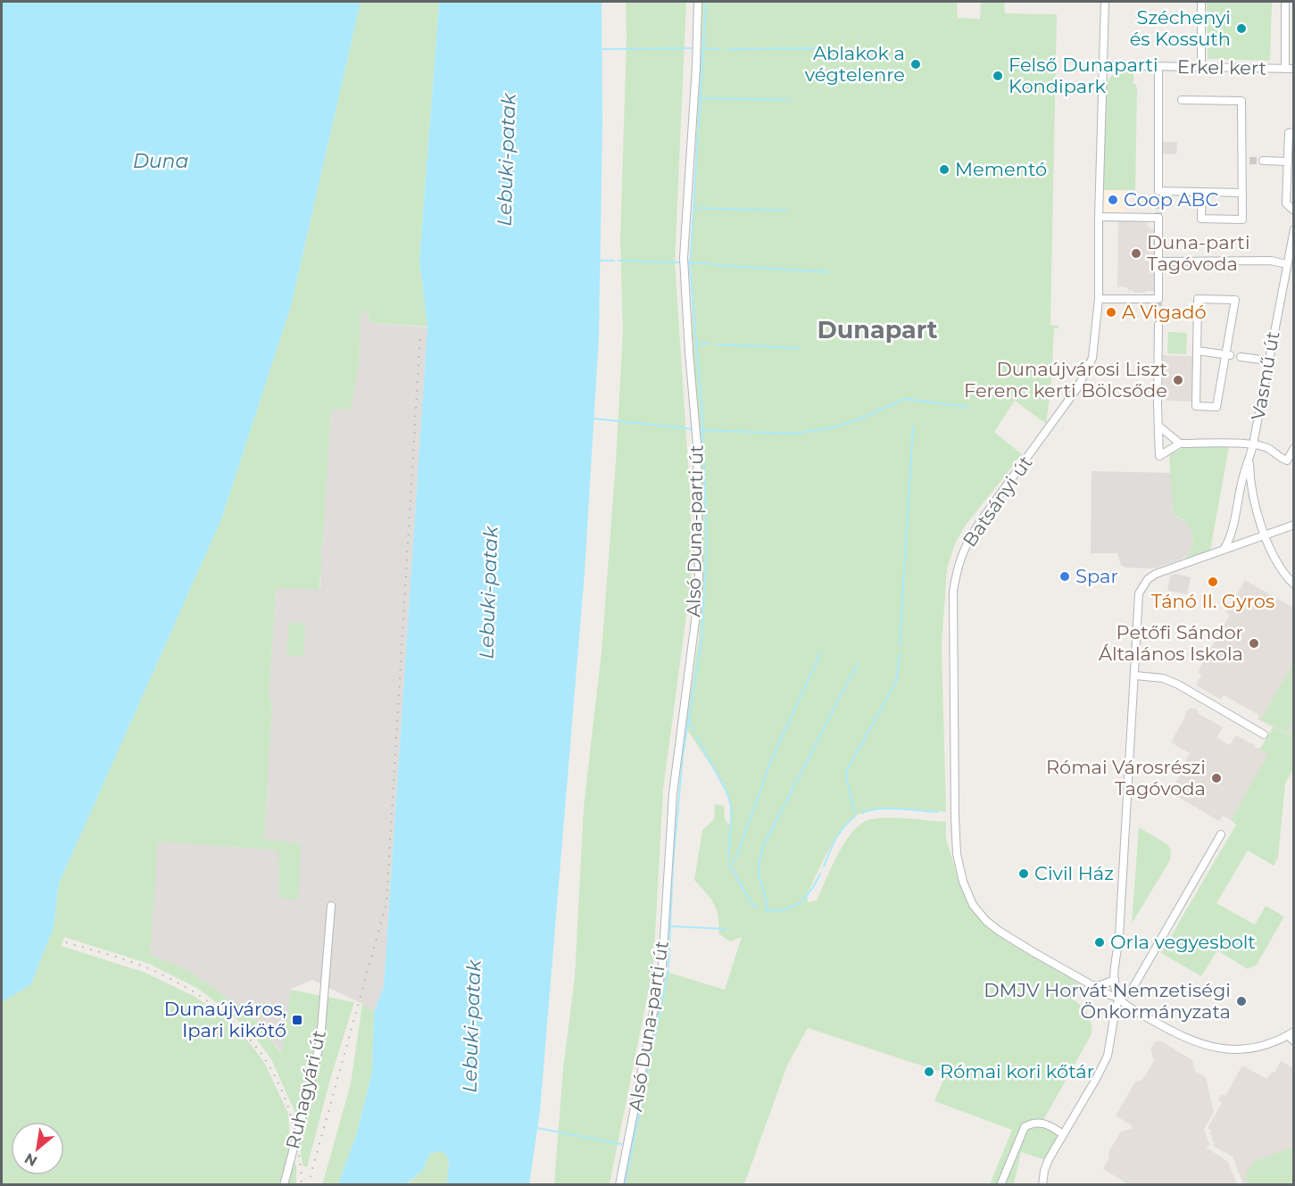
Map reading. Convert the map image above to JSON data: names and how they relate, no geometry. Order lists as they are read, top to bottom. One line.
{"streets":{"street":["Erkel kert","Vasmű út","Batsányi út","Alsó Duna-parti út","Ruhagyári út"]},"crossings":[["Erkel kert","Batsányi út"]],"districts":["Dunapart"],"water":["Lebuki-patak","Duna"],"places":{"other":["Széchenyi és Kossuth","Ablakok a végtelenre","Felső Dunaparti Kondipark","Mementó","Coop ABC","Duna-parti Tagóvoda","A Vigadó","Dunaújvárosi Liszt Ferenc kerti Bölcsőde","Spar","Tánó II. Gyros","Petőfi Sándor Általános Iskola","Római Városrészi Tagóvoda","Civil Ház","Orla vegyesbolt","DMJV Horvát Nemzetiségi Önkormányzata","Római kori kőtár"],"transit":["Dunaújváros, Ipari kikötő"]},"north":"bottom left"}
